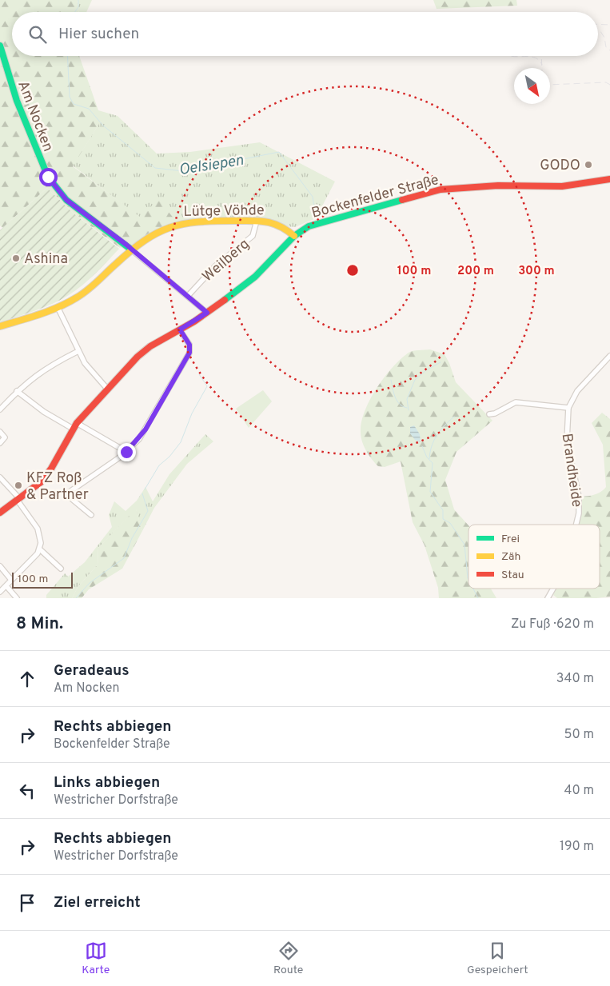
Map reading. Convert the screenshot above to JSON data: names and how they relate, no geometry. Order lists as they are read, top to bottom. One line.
{"streets":{"main road":["Am Nocken","Bockenfelder Straße","Lütge Vöhde"],"street":["Weilberg","Brandheide"]},"crossings":[["Am Nocken","Bockenfelder Straße"],["Am Nocken","Lütge Vöhde"],["Am Nocken","Weilberg"],["Bockenfelder Straße","Lütge Vöhde"],["Lütge Vöhde","Weilberg"]],"water":["Oelsiepen"],"places":["GODO","Ashina","KFZ Roß & Partner"],"legend":["Frei","Zäh","Stau"],"scale_bar":"100 m","north":"bottom right","page":{"search":"Hier suchen","scale":"100 m","heading":["8 Min.","Zu Fuß · 620 m"],"list":[["Geradeaus","Am Nocken","340 m"],["Rechts abbiegen","Bockenfelder Straße","50 m"],["Links abbiegen","Westricher Dorfstraße","40 m"],["Rechts abbiegen","Westricher Dorfstraße","190 m"],"Ziel erreicht"],"nav":["Karte","Route","Gespeichert"]},"rings":["100 m","200 m","300 m"]}
